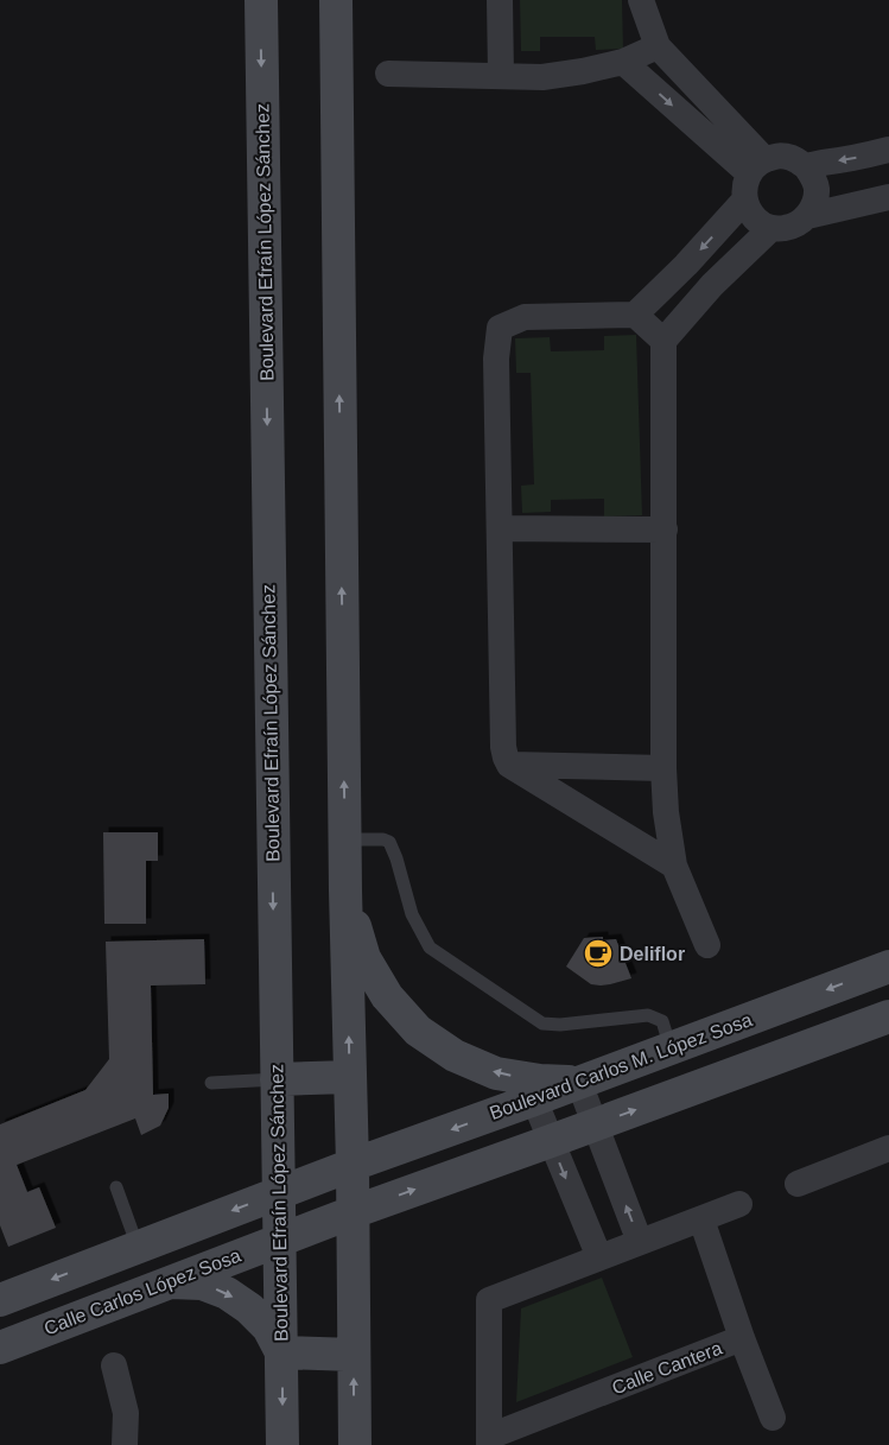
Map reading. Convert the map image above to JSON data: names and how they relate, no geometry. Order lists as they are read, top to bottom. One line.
{"streets":{"street":["Boulevard Efraín López Sánchez","Boulevard Carlos M. López Sosa","Calle Carlos López Sosa","Calle Cantera"]},"crossings":[["Boulevard Efraín López Sánchez","Calle Carlos López Sosa"]],"places":{"cafe":["Deliflor"]}}
